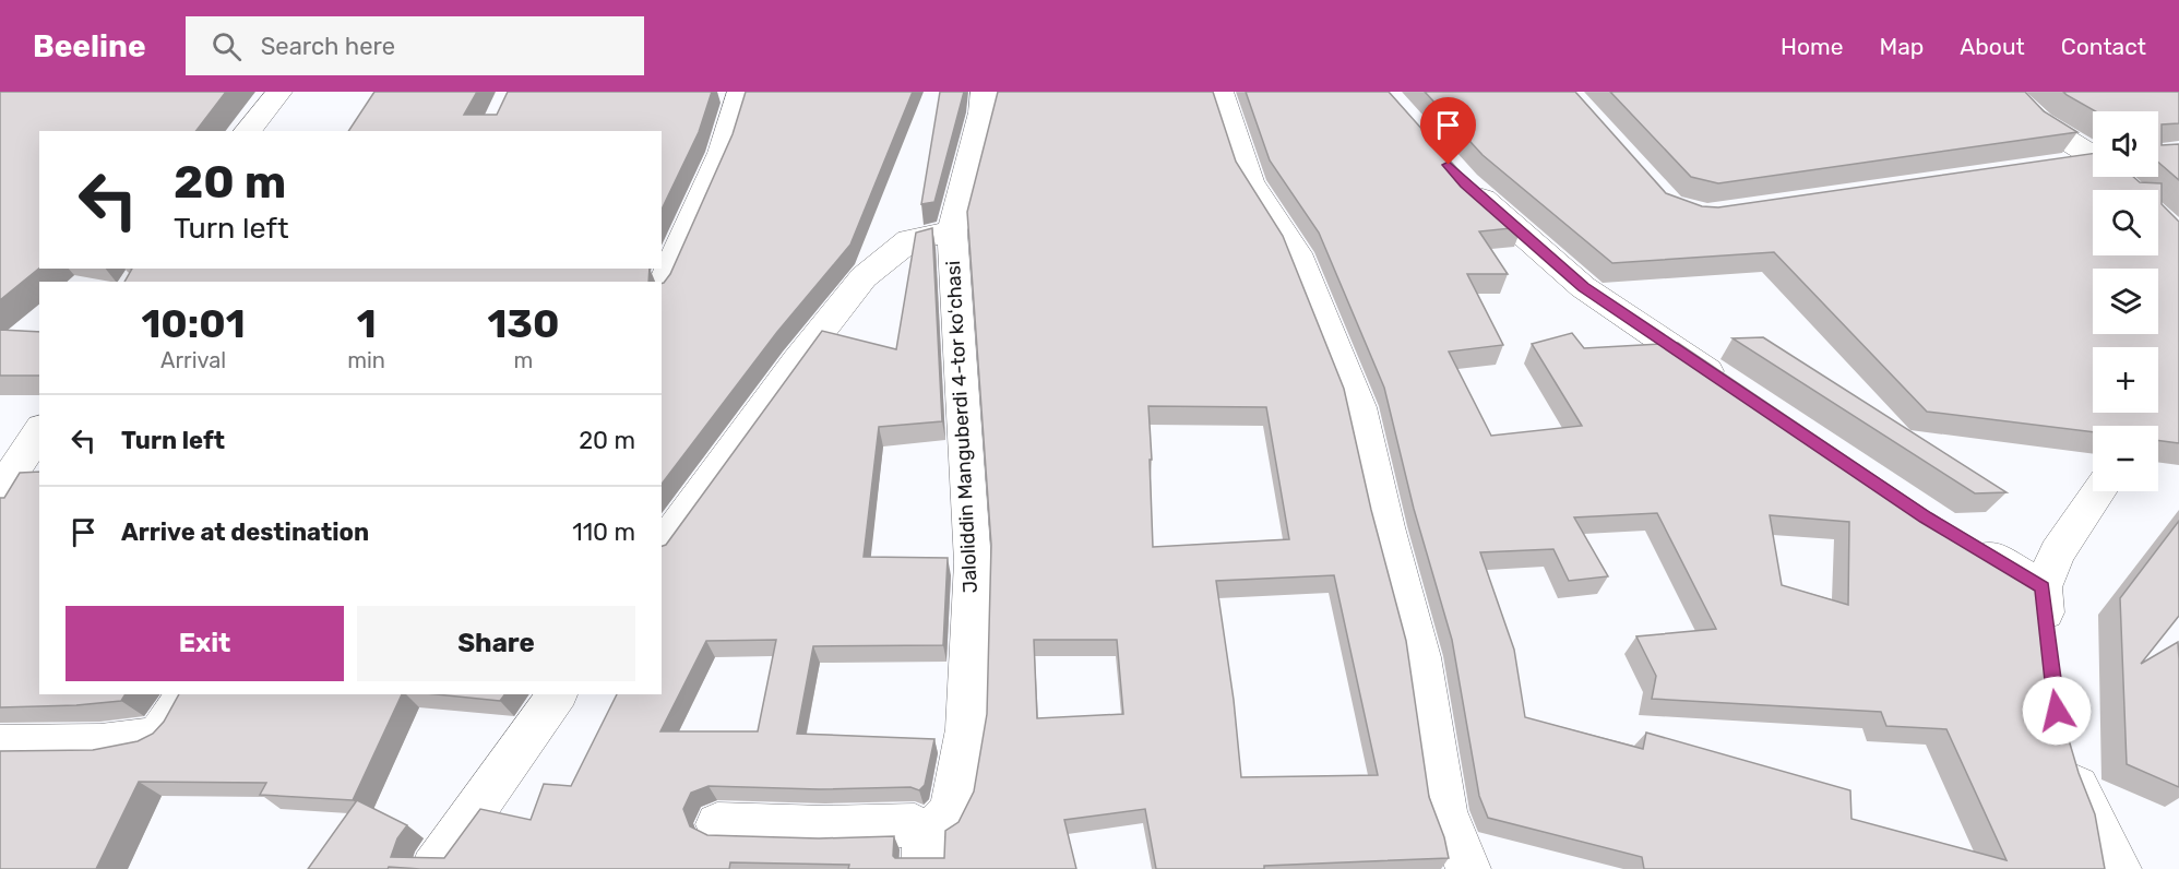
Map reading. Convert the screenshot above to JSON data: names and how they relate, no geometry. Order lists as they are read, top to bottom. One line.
{"streets":{"street":["Jaloliddin Manguberdi 4-tor koʻchasi"]},"page":{"header":"Beeline","search":"Search here","nav":["Home","Map","About","Contact"],"map_buttons":["+","−"],"turn":["20 m","Turn left"],"eta":["10:01","Arrival","1","min","130","m"],"list":[{"name":"Turn left","value":"20 m"},{"name":"Arrive at destination","value":"110 m"}],"buttons":["Exit","Share"]}}
